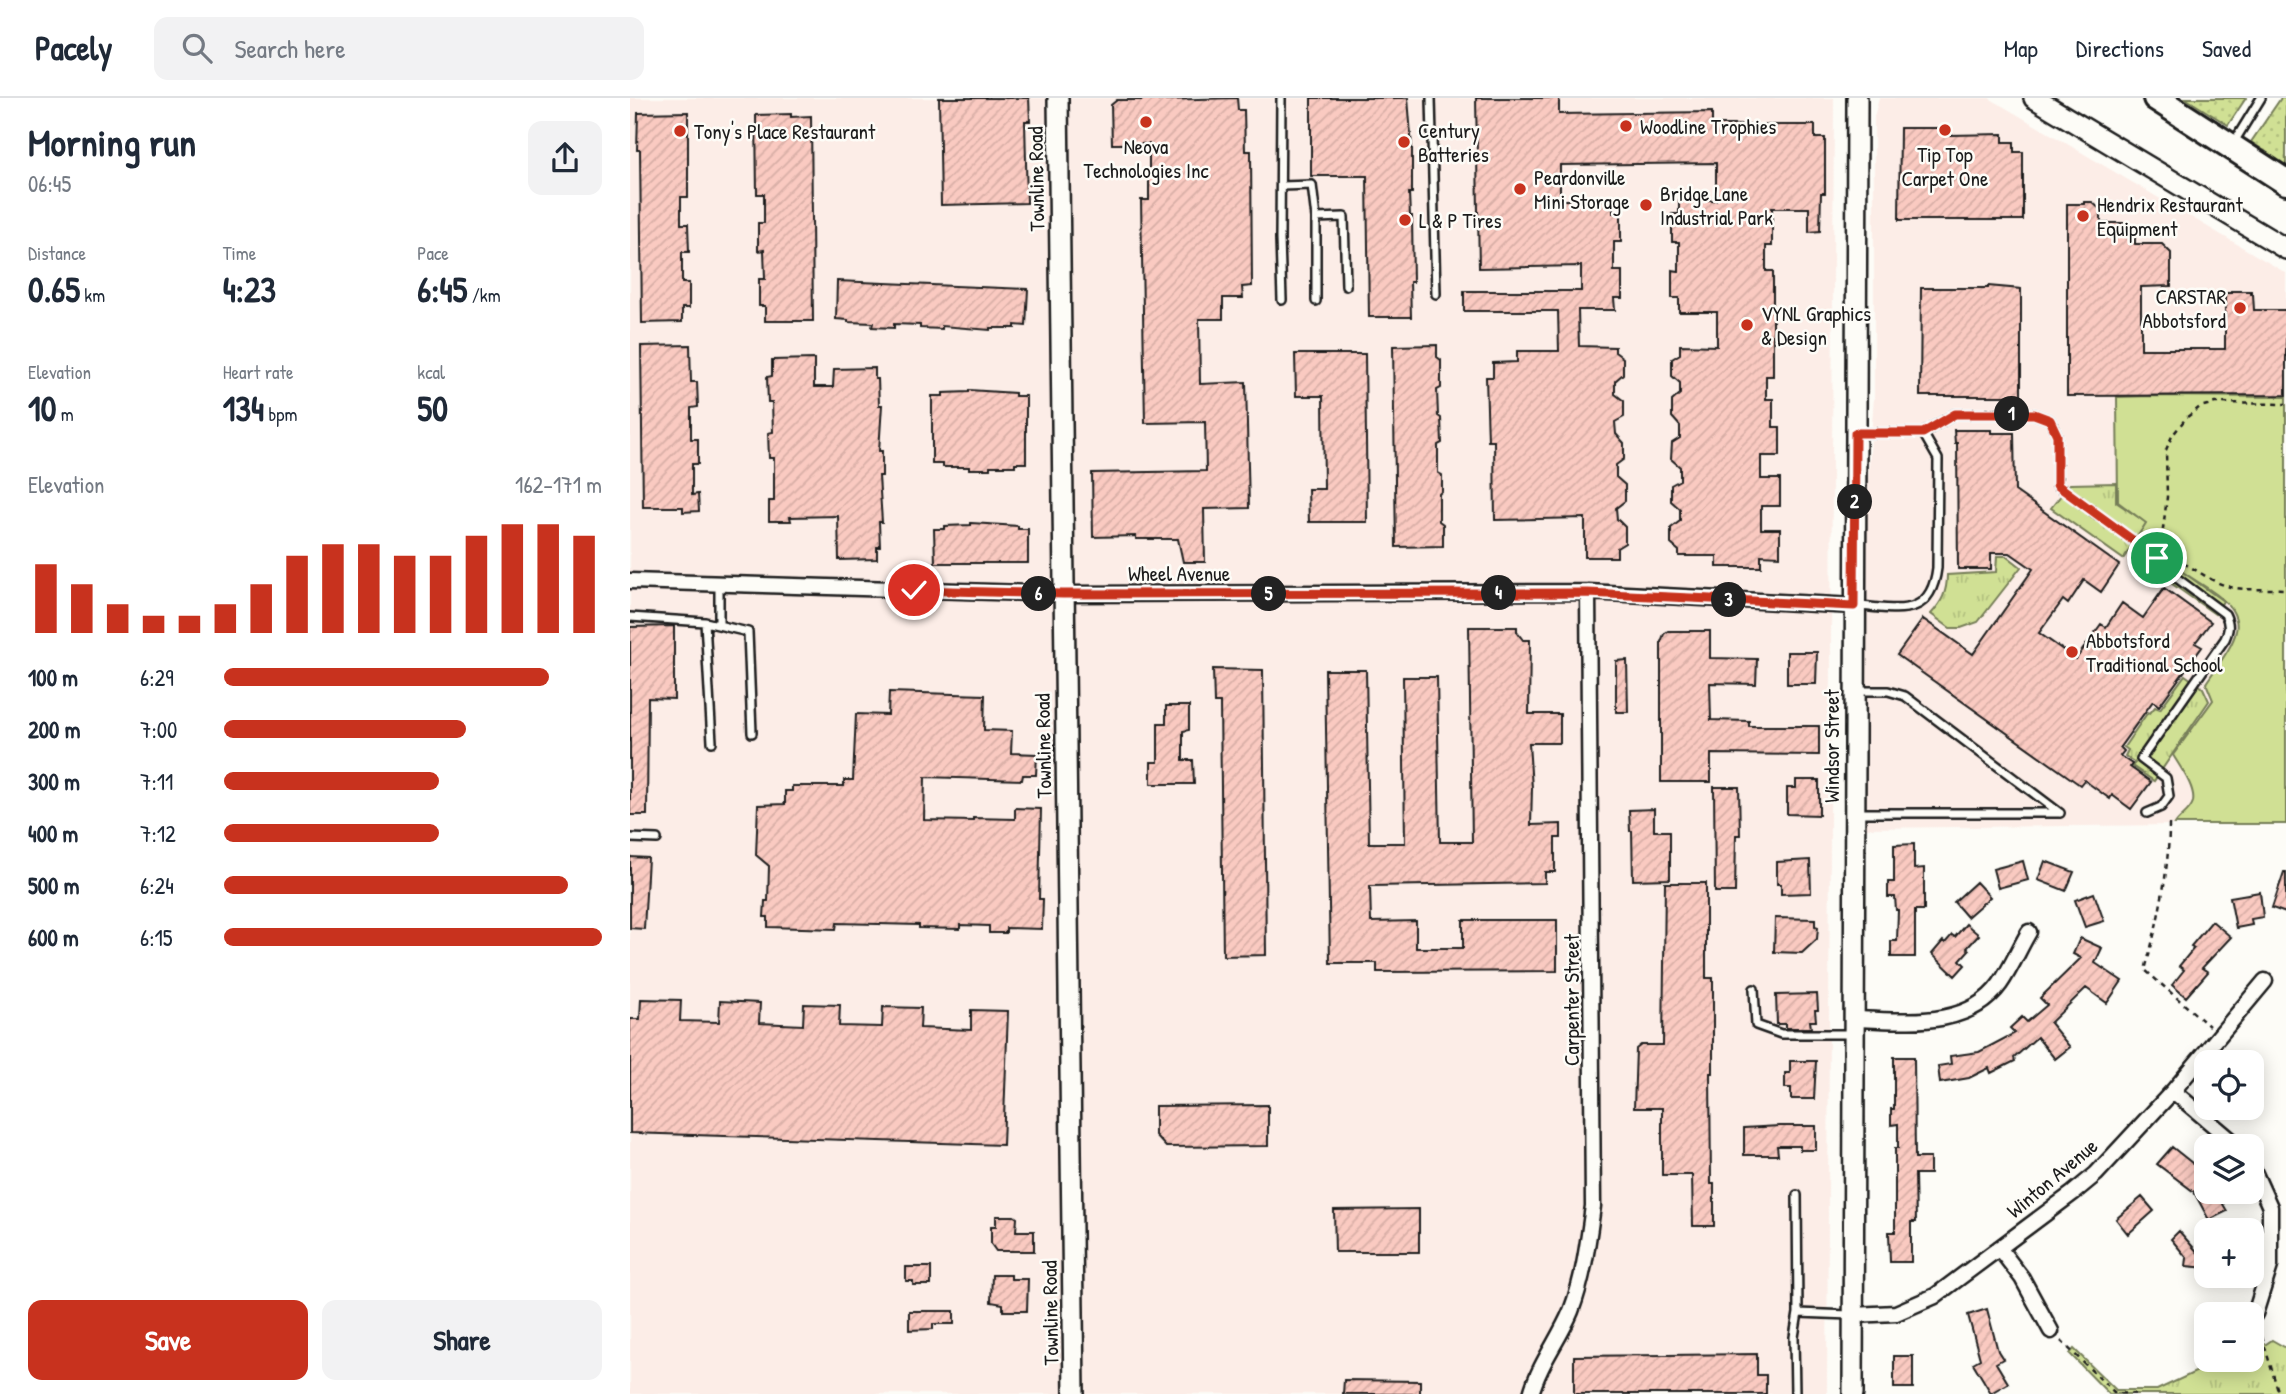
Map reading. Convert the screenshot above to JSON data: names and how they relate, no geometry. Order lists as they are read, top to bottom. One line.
{"streets":{"street":["Townline Road","Wheel Avenue","Windsor Street","Carpenter Street","Winton Avenue"]},"crossings":[["Townline Road","Wheel Avenue"],["Wheel Avenue","Windsor Street"],["Wheel Avenue","Carpenter Street"],["Windsor Street","Winton Avenue"]],"places":["Neova Technologies Inc","Woodline Trophies","Tip Top Carpet One","Tony's Place Restaurant","Century Batteries","Peardonville Mini Storage","Bridge Lane Industrial Park","Hendrix Restaurant Equipment","L & P Tires","CARSTAR Abbotsford","VYNL Graphics & Design","Abbotsford Traditional School"],"page":{"header":"Pacely","search":"Search here","nav":["Map","Directions","Saved"],"heading":["Morning run","06:45"],"stats":[["Distance","0.65 km"],["Time","4:23"],["Pace","6:45 /km"],["Elevation","10 m"],["Heart rate","134 bpm"],["kcal","50"]],"pins":["1","2","4","5","6","3"],"chart":["Elevation","162–171 m"],"list":[{"name":"100 m","note":"6:29"},{"name":"200 m","note":"7:00"},{"name":"300 m","note":"7:11"},{"name":"400 m","note":"7:12"},{"name":"500 m","note":"6:24"},{"name":"600 m","note":"6:15"}],"map_buttons":["+","−"],"buttons":["Save","Share"]}}
